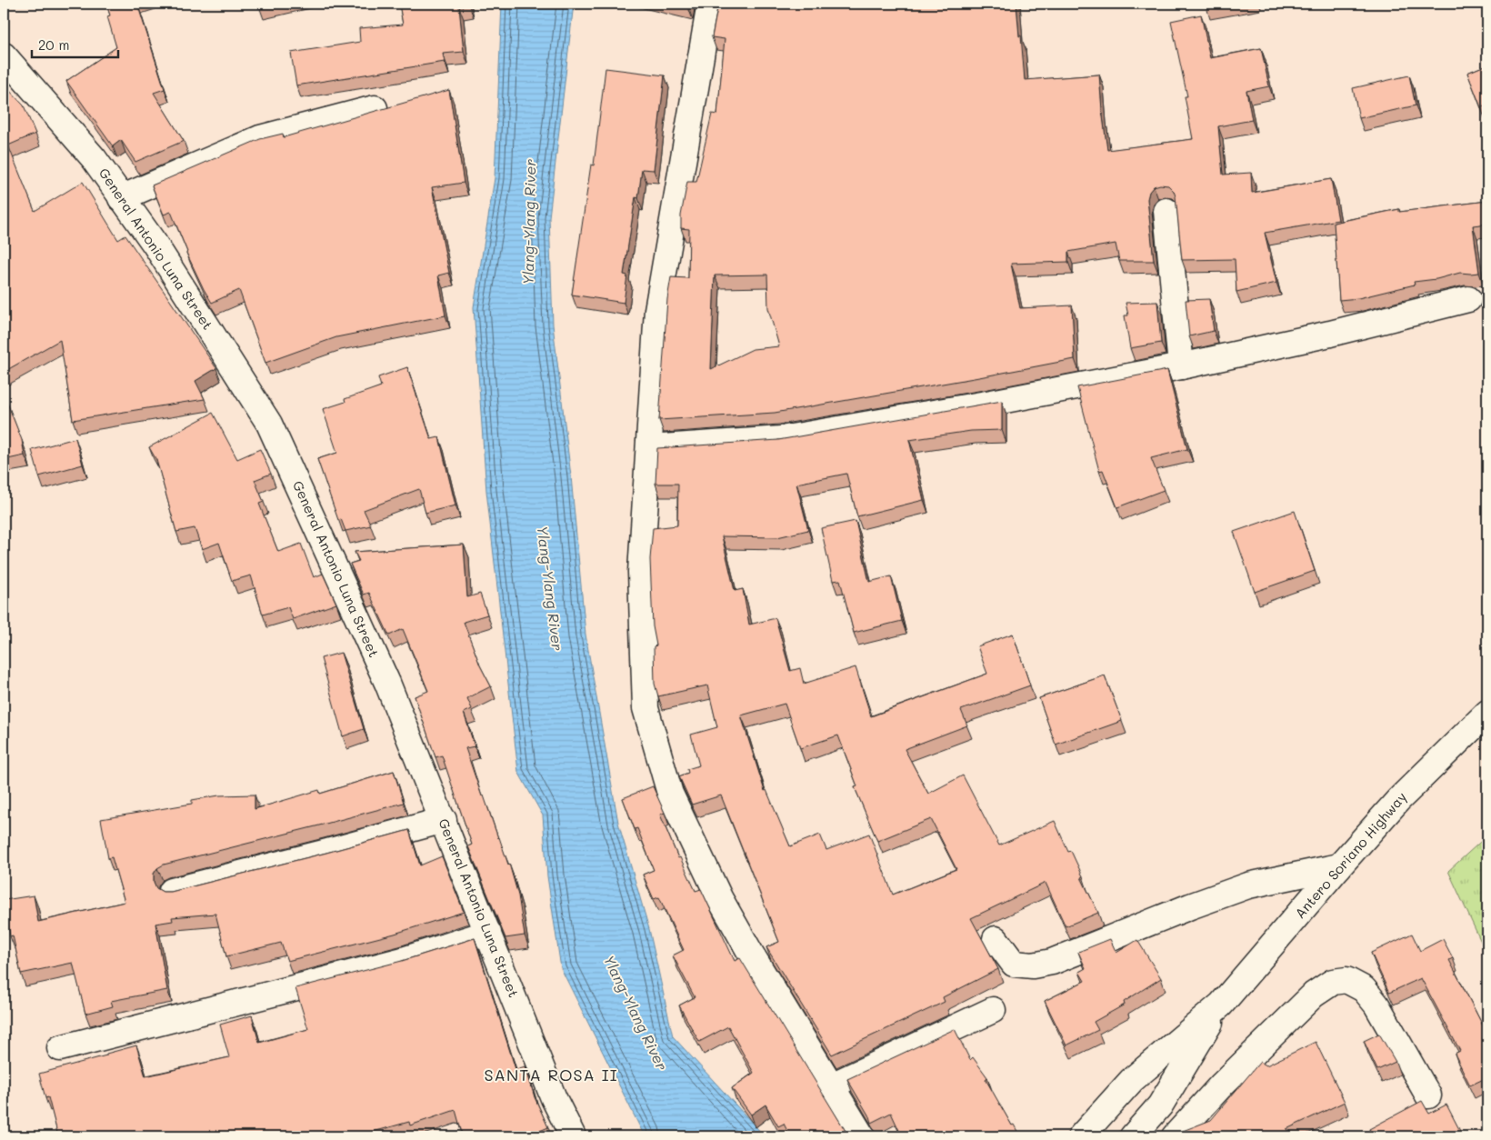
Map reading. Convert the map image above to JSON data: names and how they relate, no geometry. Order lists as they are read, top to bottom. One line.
{"streets":{"street":["General Antonio Luna Street","Antero Soriano Highway"]},"districts":["SANTA ROSA II"],"water":["Ylang-Ylang River"],"scale_bar":"20 m"}
